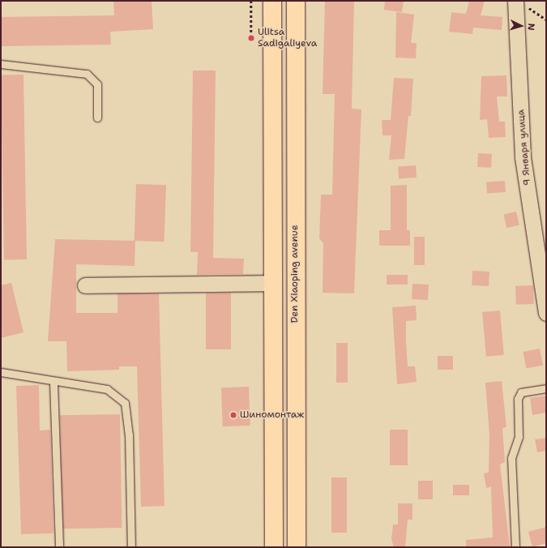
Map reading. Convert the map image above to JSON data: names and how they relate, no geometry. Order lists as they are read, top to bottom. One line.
{"streets":{"main road":["Den Xiaoping avenue"],"street":["9 Января улица"]},"places":["Ulitsa Sadigaliyeva","Шиномонтаж"],"north":"right"}
